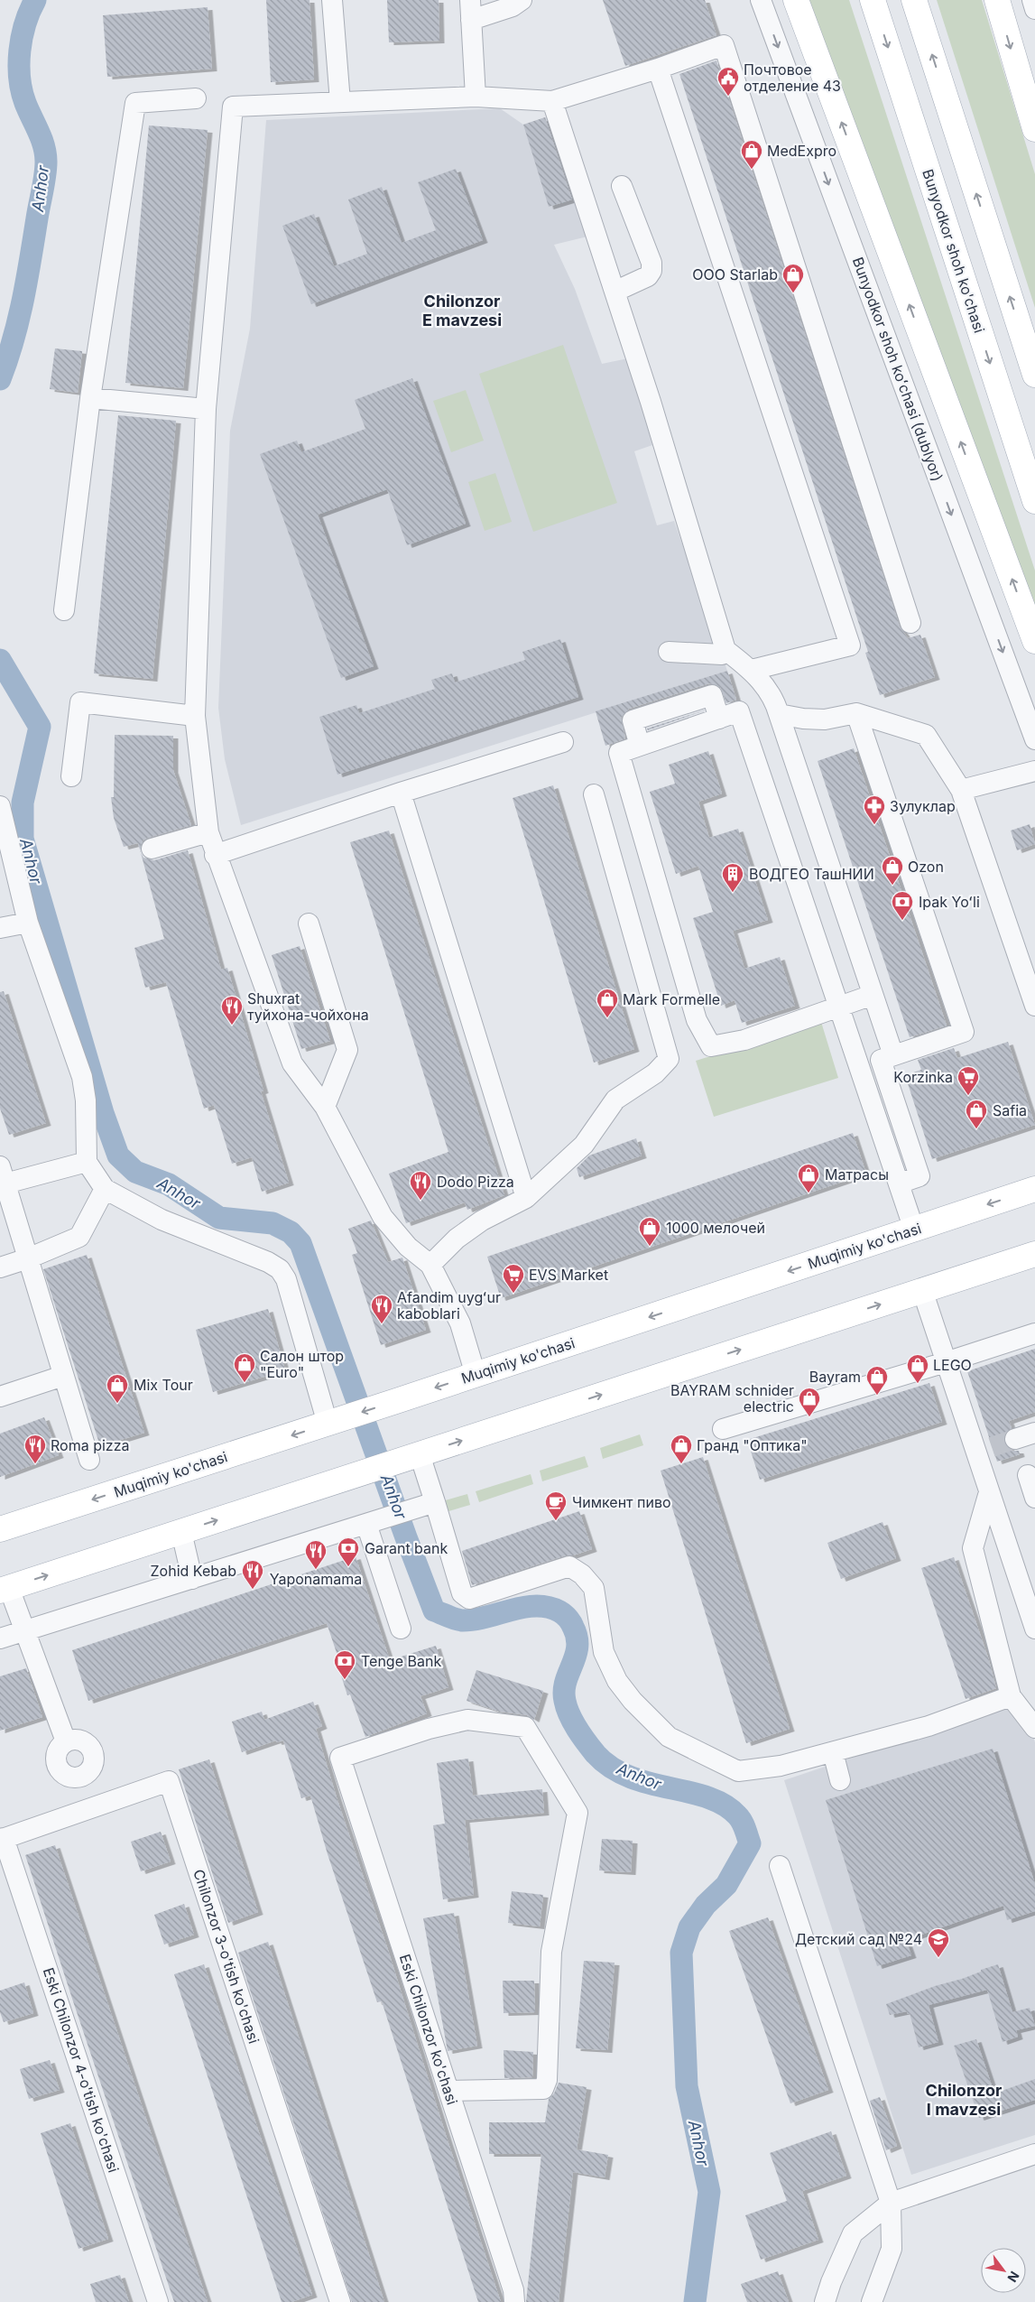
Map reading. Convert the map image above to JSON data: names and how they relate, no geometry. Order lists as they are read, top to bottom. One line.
{"streets":{"main road":["Bunyodkor shoh ko'chasi","Muqimiy ko'chasi"],"street":["Bunyodkor shoh koʻchasi (dublyor)","Chilonzor 3-o'tish ko'chasi","Eski Chilonzor ko'chasi","Eski Chilonzor 4-o'tish ko'chasi"]},"crossings":[["Chilonzor 3-o'tish ko'chasi","Eski Chilonzor 4-o'tish ko'chasi"]],"one_way":["Bunyodkor shoh koʻchasi (dublyor)"],"districts":["Chilonzor E mavzesi","Chilonzor I mavzesi"],"water":["Anhor"],"places":{"public building":["Почтовое отделение 43"],"shop":["MedExpro","ООО Starlab","Ozon","Mark Formelle","Safia","Матрасы","1000 мелочей","Салон штор \"Euro\"","LEGO","Bayram","Mix Tour","BAYRAM schnider electric","Гранд \"Оптика\""],"pharmacy":["Зулуклар"],"building":["ВОДГЕО ТашНИИ"],"bank":["Ipak Yoʻli","Garant bank","Tenge Bank"],"restaurant":["Shuxrat туйхона-чойхона","Dodo Pizza","Afandim uygʻur kaboblari","Roma pizza","Yaponamama","Zohid Kebab"],"supermarket":["Korzinka","EVS Market"],"cafe":["Чимкент пиво"],"school or university":["Детский сад №24"]},"north":"bottom right"}
